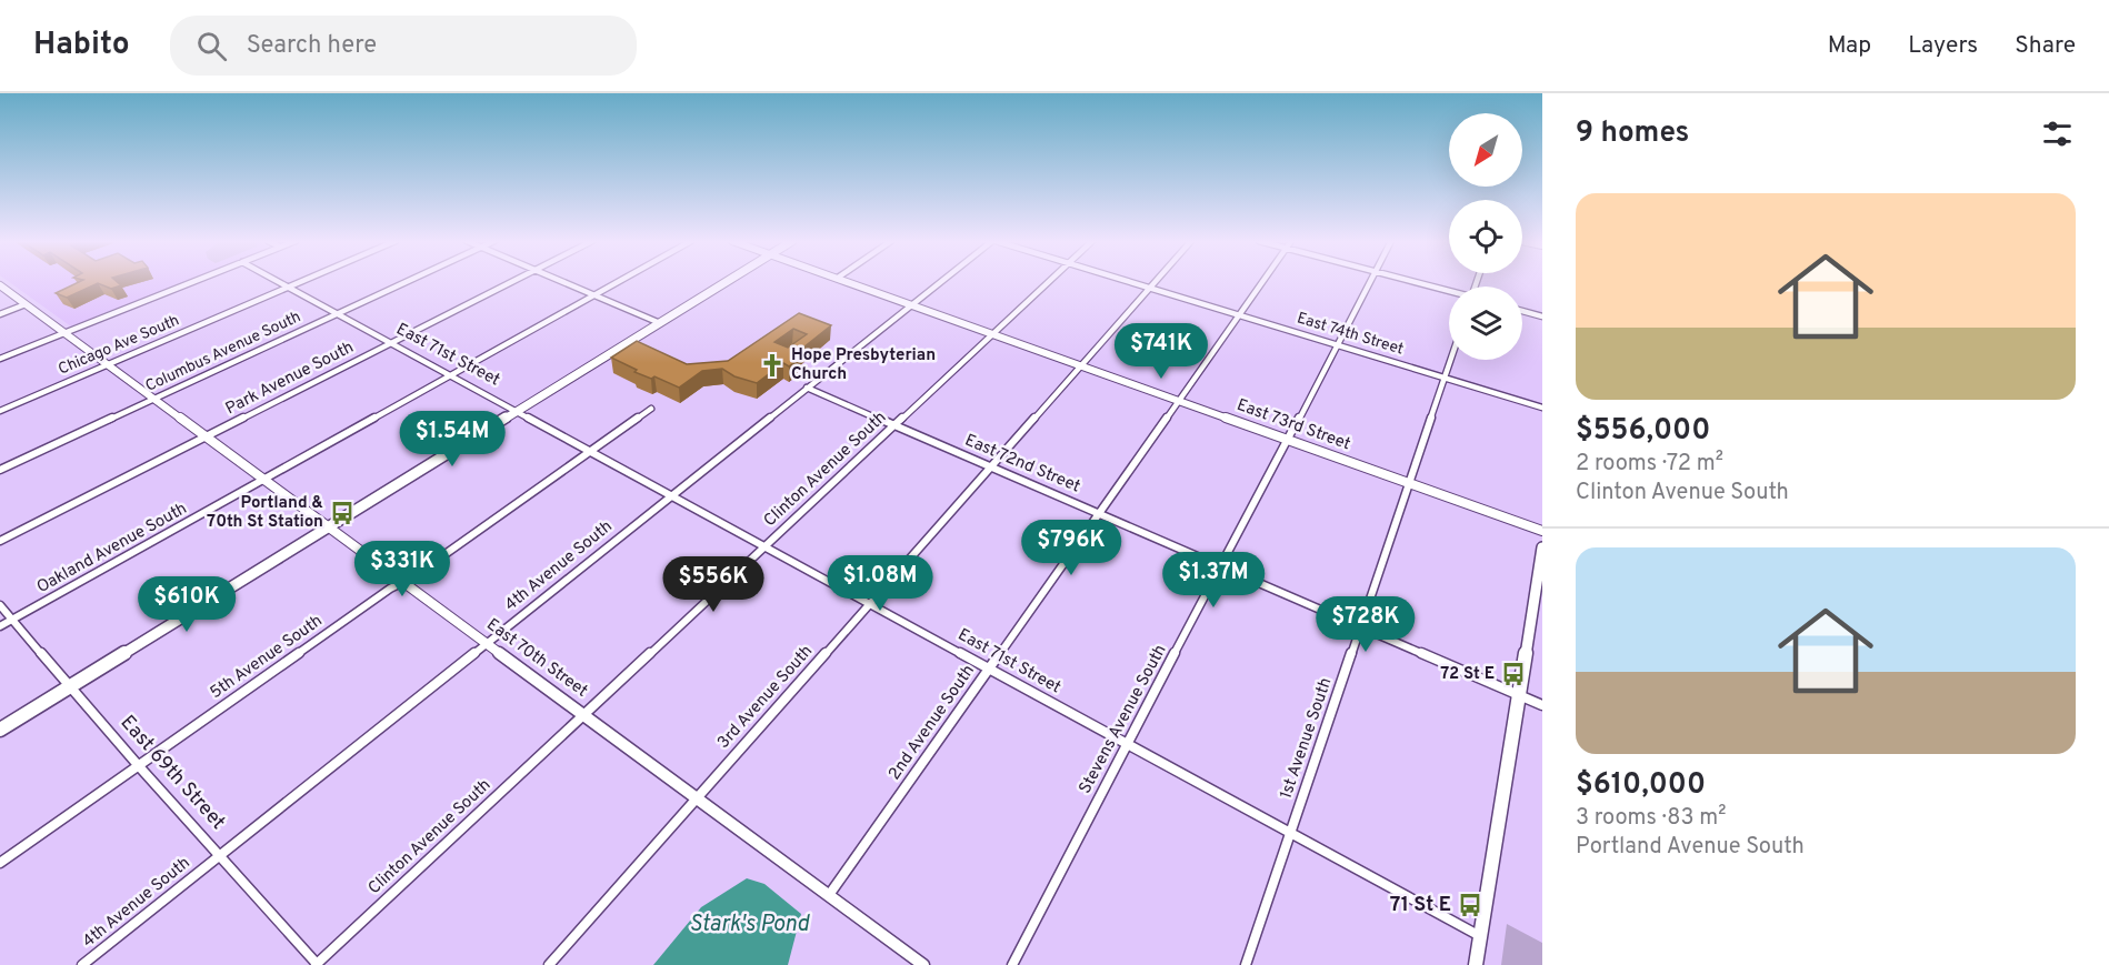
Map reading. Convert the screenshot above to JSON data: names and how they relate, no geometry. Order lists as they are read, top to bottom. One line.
{"streets":{"street":["East 74th Street","Chicago Ave South","Columbus Avenue South","East 71st Street","Park Avenue South","East 73rd Street","East 72nd Street","Clinton Avenue South","Oakland Avenue South","4th Avenue South","5th Avenue South","East 70th Street","3rd Avenue South","Stevens Avenue South","2nd Avenue South","1st Avenue South","East 69th Street"]},"crossings":[["East 74th Street","3rd Avenue South"],["East 74th Street","Stevens Avenue South"],["East 74th Street","2nd Avenue South"],["East 74th Street","1st Avenue South"],["Chicago Ave South","East 71st Street"],["Chicago Ave South","East 70th Street"],["Columbus Avenue South","East 71st Street"],["Columbus Avenue South","East 70th Street"],["East 71st Street","Park Avenue South"],["East 71st Street","Clinton Avenue South"],["East 71st Street","Oakland Avenue South"],["East 71st Street","4th Avenue South"],["East 71st Street","5th Avenue South"],["East 71st Street","3rd Avenue South"],["East 71st Street","Stevens Avenue South"],["East 71st Street","2nd Avenue South"],["East 71st Street","1st Avenue South"],["Park Avenue South","East 70th Street"],["East 73rd Street","Clinton Avenue South"],["East 73rd Street","4th Avenue South"],["East 73rd Street","3rd Avenue South"],["East 73rd Street","Stevens Avenue South"],["East 73rd Street","2nd Avenue South"],["East 73rd Street","1st Avenue South"],["East 72nd Street","Clinton Avenue South"],["East 72nd Street","4th Avenue South"],["East 72nd Street","3rd Avenue South"],["East 72nd Street","Stevens Avenue South"],["East 72nd Street","2nd Avenue South"],["East 72nd Street","1st Avenue South"],["Clinton Avenue South","East 70th Street"],["Clinton Avenue South","East 69th Street"],["Oakland Avenue South","East 70th Street"],["Oakland Avenue South","East 69th Street"],["4th Avenue South","East 70th Street"],["4th Avenue South","East 69th Street"],["5th Avenue South","East 70th Street"],["5th Avenue South","East 69th Street"],["East 70th Street","3rd Avenue South"],["East 70th Street","2nd Avenue South"]],"water":["Stark's Pond"],"places":{"church":["Hope Presbyterian Church"],"bus stop":["Portland & 70th St Station","72 St E","71 St E"]},"north":"bottom left","page":{"header":"Habito","search":"Search here","nav":["Map","Layers","Share"],"heading":"9 homes","list":[{"name":"$556,000","note":"2 rooms · 72 m² · Clinton Avenue South"},{"name":"$610,000","note":"3 rooms · 83 m² · Portland Avenue South"}],"price":["$741K","$1.54M","$796K","$331K","$1.37M","$1.08M","$556K","$610K","$728K"]}}
